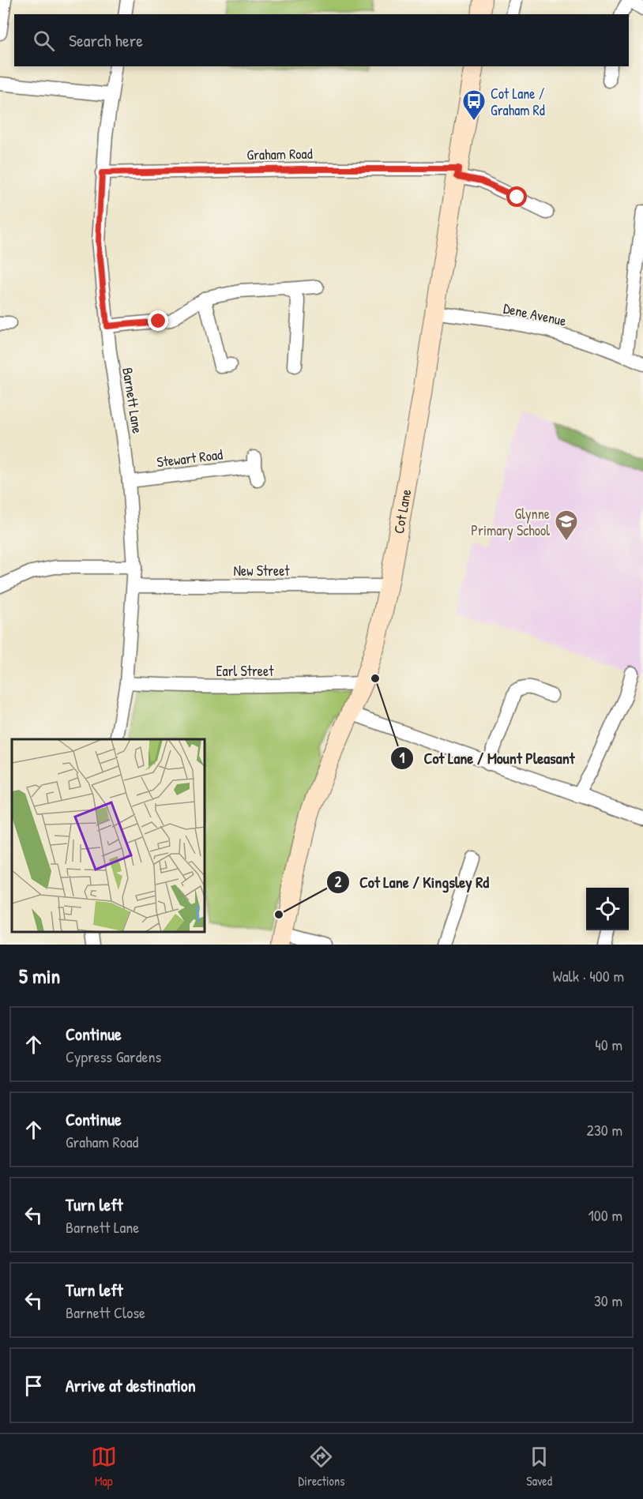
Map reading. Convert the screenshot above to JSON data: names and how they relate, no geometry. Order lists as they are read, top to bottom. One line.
{"streets":{"street":["Graham Road","Dene Avenue","Barnett Lane","Stewart Road","Cot Lane","New Street","Earl Street"]},"crossings":[["Graham Road","Barnett Lane"],["Graham Road","Cot Lane"],["Dene Avenue","Cot Lane"],["Barnett Lane","Stewart Road"],["Barnett Lane","New Street"],["Barnett Lane","Earl Street"],["Cot Lane","New Street"],["Cot Lane","Earl Street"]],"places":{"bus stop":["Cot Lane / Graham Rd"],"school or university":["Glynne Primary School"],"other":["Cot Lane / Mount Pleasant","Cot Lane / Kingsley Rd"]},"page":{"search":"Search here","heading":["5 min","Walk · 400 m"],"list":[["Continue","Cypress Gardens","40 m"],["Continue","Graham Road","230 m"],["Turn left","Barnett Lane","100 m"],["Turn left","Barnett Close","30 m"],"Arrive at destination"],"nav":["Map","Directions","Saved"]}}
